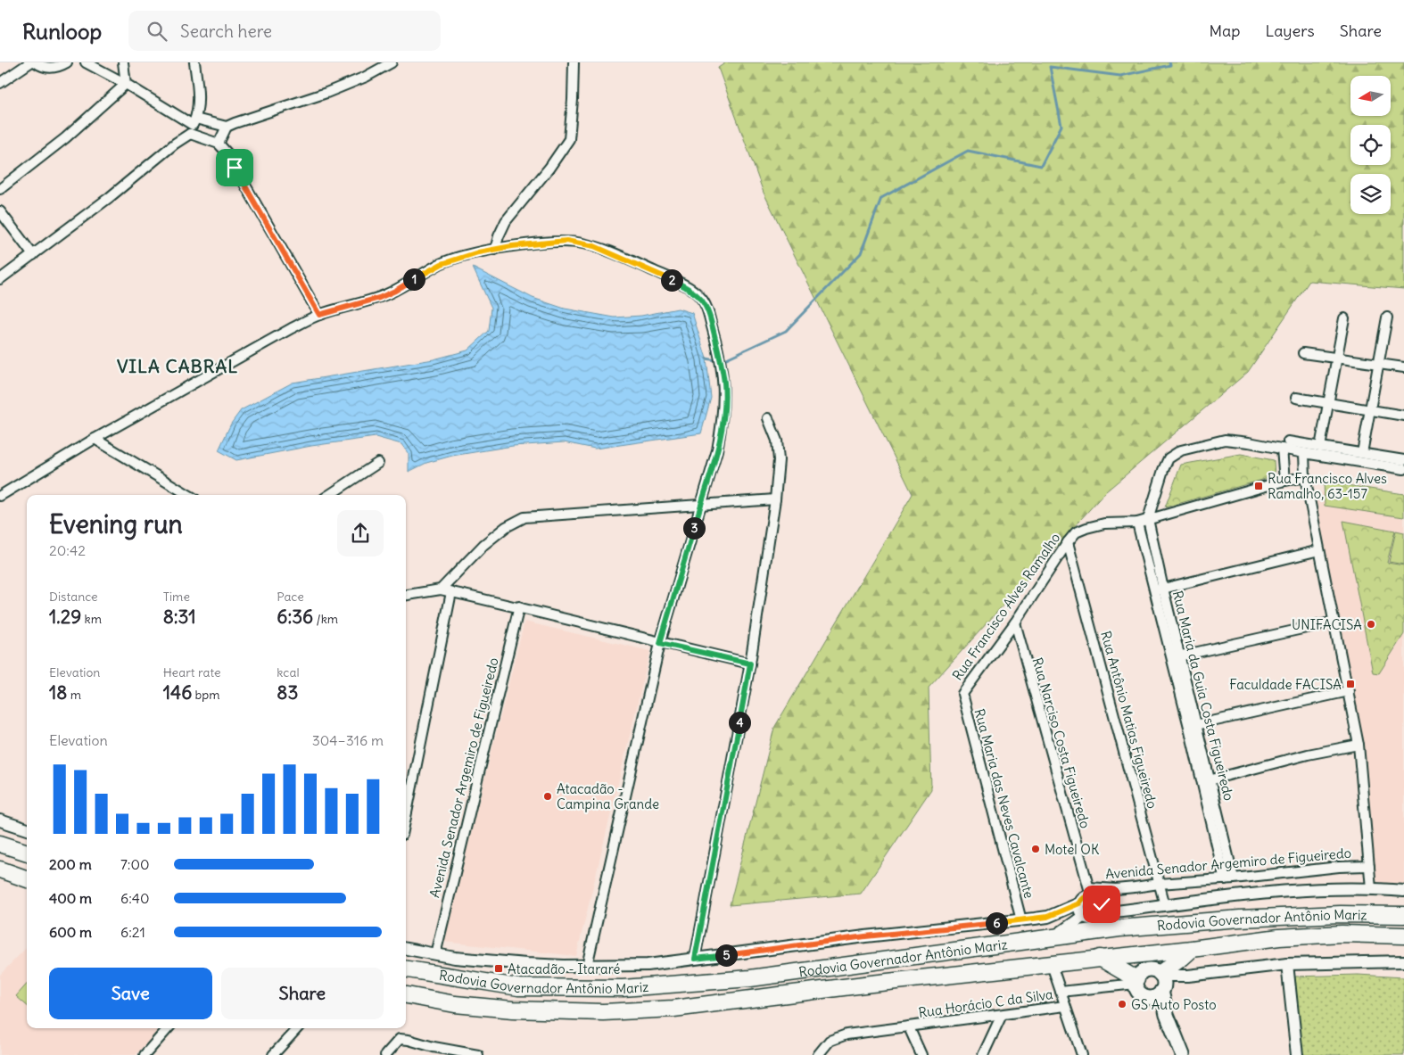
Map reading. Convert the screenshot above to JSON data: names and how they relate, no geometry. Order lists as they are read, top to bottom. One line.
{"streets":{"highway":["Rodovia Governador Antônio Mariz"],"street":["Rua Francisco Alves Ramalho","Rua Maria da Guia Costa Figueiredo","Rua Antônio Matias Figueiredo","Rua Narciso Costa Figueiredo","Avenida Senador Argemiro de Figueiredo","Rua Maria das Neves Cavalcante","Rua Horácio C da Silva"]},"crossings":[["Rua Francisco Alves Ramalho","Rua Maria da Guia Costa Figueiredo"],["Rua Francisco Alves Ramalho","Rua Antônio Matias Figueiredo"],["Rua Francisco Alves Ramalho","Rua Narciso Costa Figueiredo"],["Rua Francisco Alves Ramalho","Rua Maria das Neves Cavalcante"],["Rua Maria da Guia Costa Figueiredo","Avenida Senador Argemiro de Figueiredo"],["Rua Antônio Matias Figueiredo","Avenida Senador Argemiro de Figueiredo"],["Rua Narciso Costa Figueiredo","Avenida Senador Argemiro de Figueiredo"]],"districts":["VILA CABRAL"],"places":{"transit":["Rua Francisco Alves Ramalho, 63-157","Faculdade FACISA","Atacadão - Itararé"],"other":["UNIFACISA","Atacadão - Campina Grande","Motel OK","GS Auto Posto"]},"north":"left","page":{"header":"Runloop","search":"Search here","nav":["Map","Layers","Share"],"pins":["1","2","3","4","6","5"],"heading":["Evening run","20:42"],"stats":[["Distance","1.29 km"],["Time","8:31"],["Pace","6:36 /km"],["Elevation","18 m"],["Heart rate","146 bpm"],["kcal","83"]],"chart":["Elevation","304–316 m"],"list":[{"name":"200 m","note":"7:00"},{"name":"400 m","note":"6:40"},{"name":"600 m","note":"6:21"}],"buttons":["Save","Share"]}}
